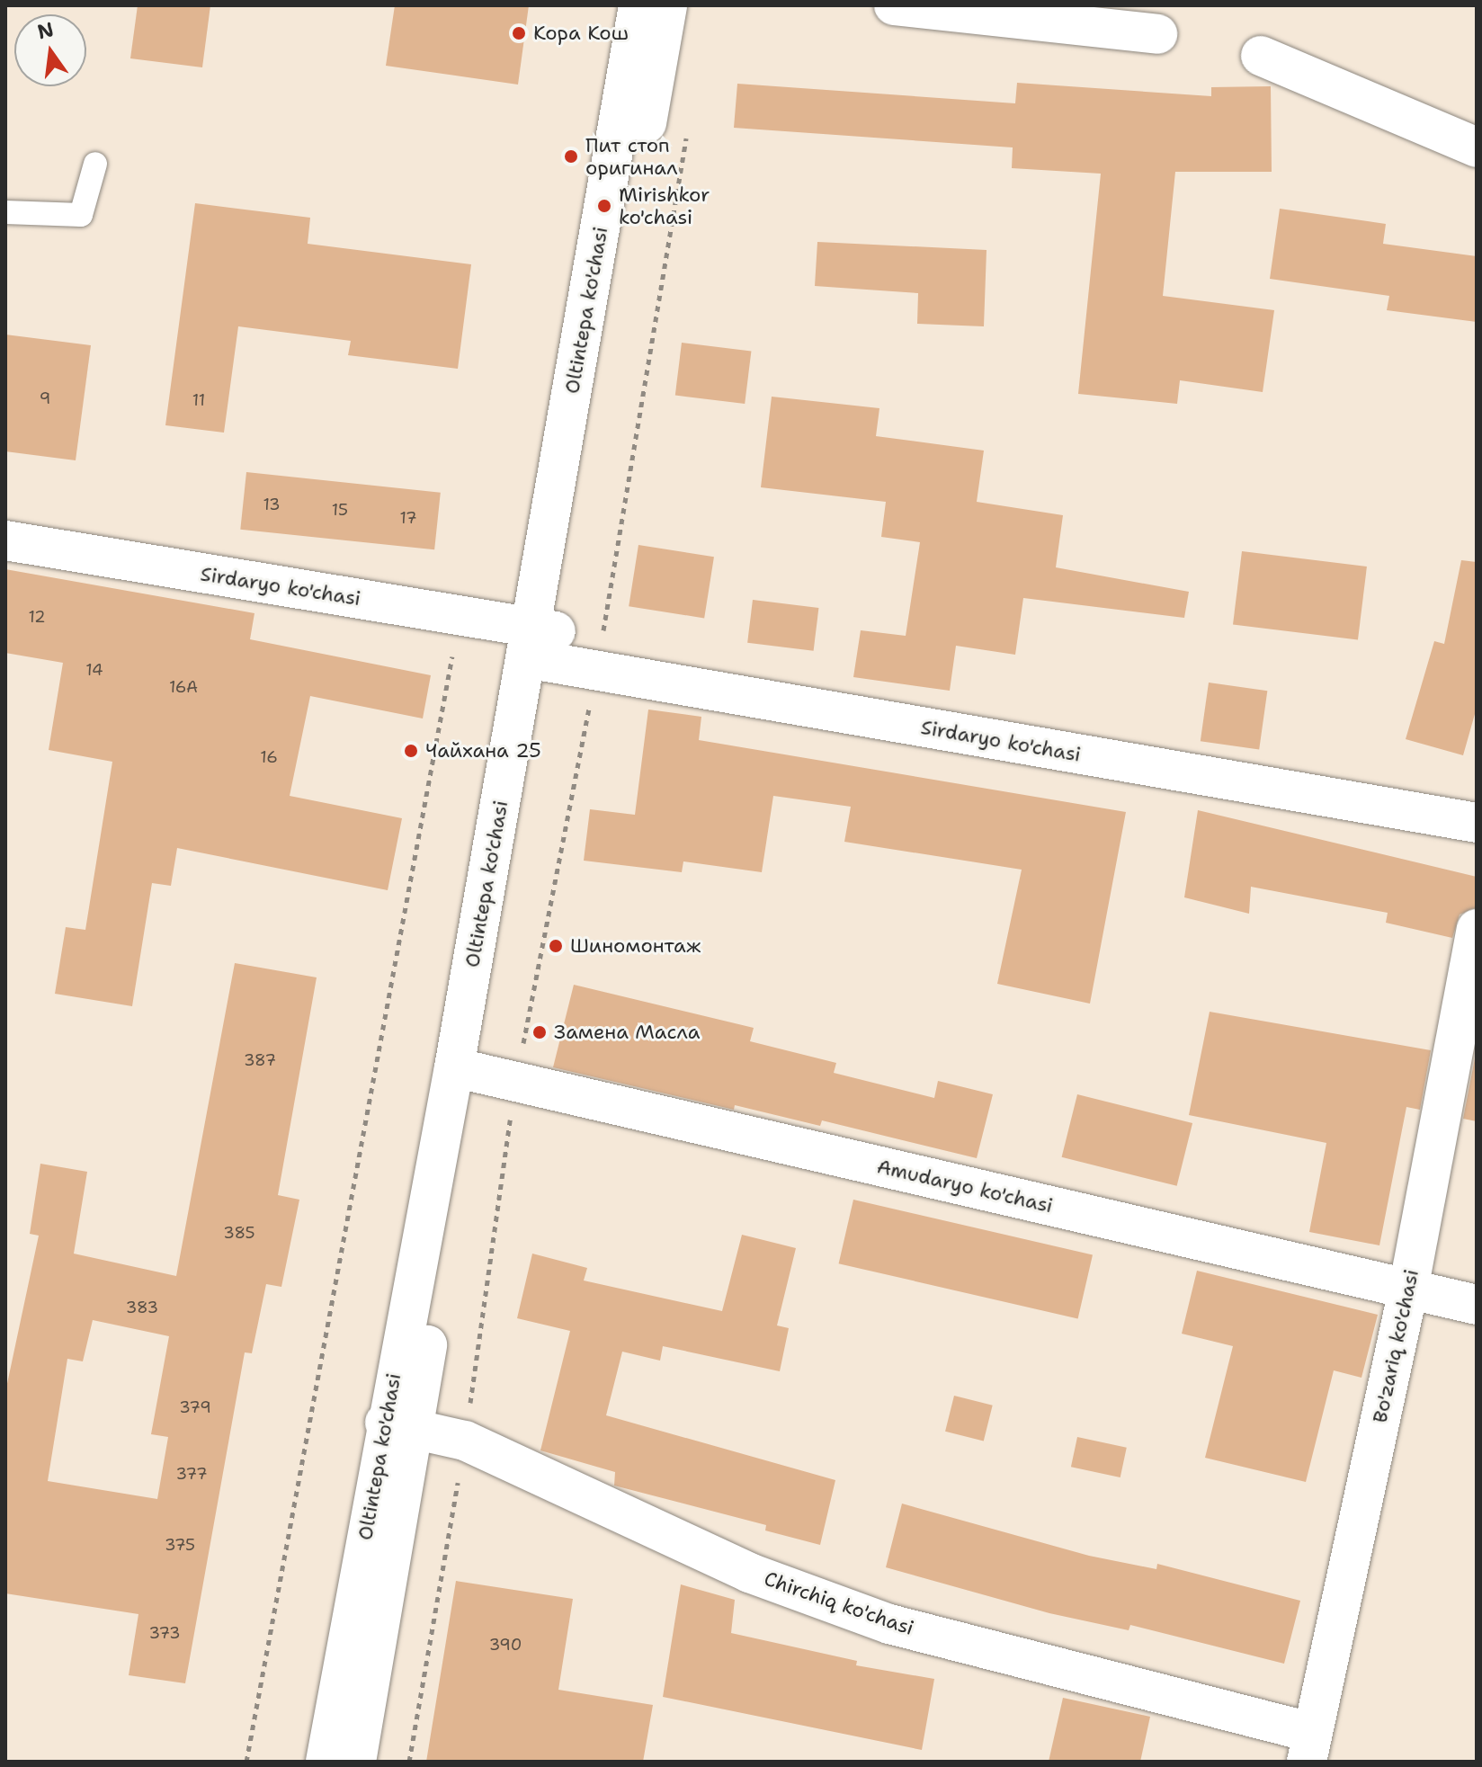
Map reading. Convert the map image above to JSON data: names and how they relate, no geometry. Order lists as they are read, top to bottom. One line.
{"streets":{"street":["Oltintepa ko'chasi","Sirdaryo ko'chasi","Amudaryo ko'chasi","Bo'zariq ko'chasi","Chirchiq ko'chasi"]},"crossings":[["Oltintepa ko'chasi","Sirdaryo ko'chasi"],["Oltintepa ko'chasi","Amudaryo ko'chasi"],["Oltintepa ko'chasi","Chirchiq ko'chasi"],["Amudaryo ko'chasi","Bo'zariq ko'chasi"],["Bo'zariq ko'chasi","Chirchiq ko'chasi"]],"places":["Кора Кош","Пит стоп оригинал","Mirishkor ko'chasi","Чайхана 25","Шиномонтаж","Замена Маслa"],"house_numbers":["9","11","13","15","17","12","14","16A","16","387","385","383","379","377","375","373","390"],"north":"top"}
